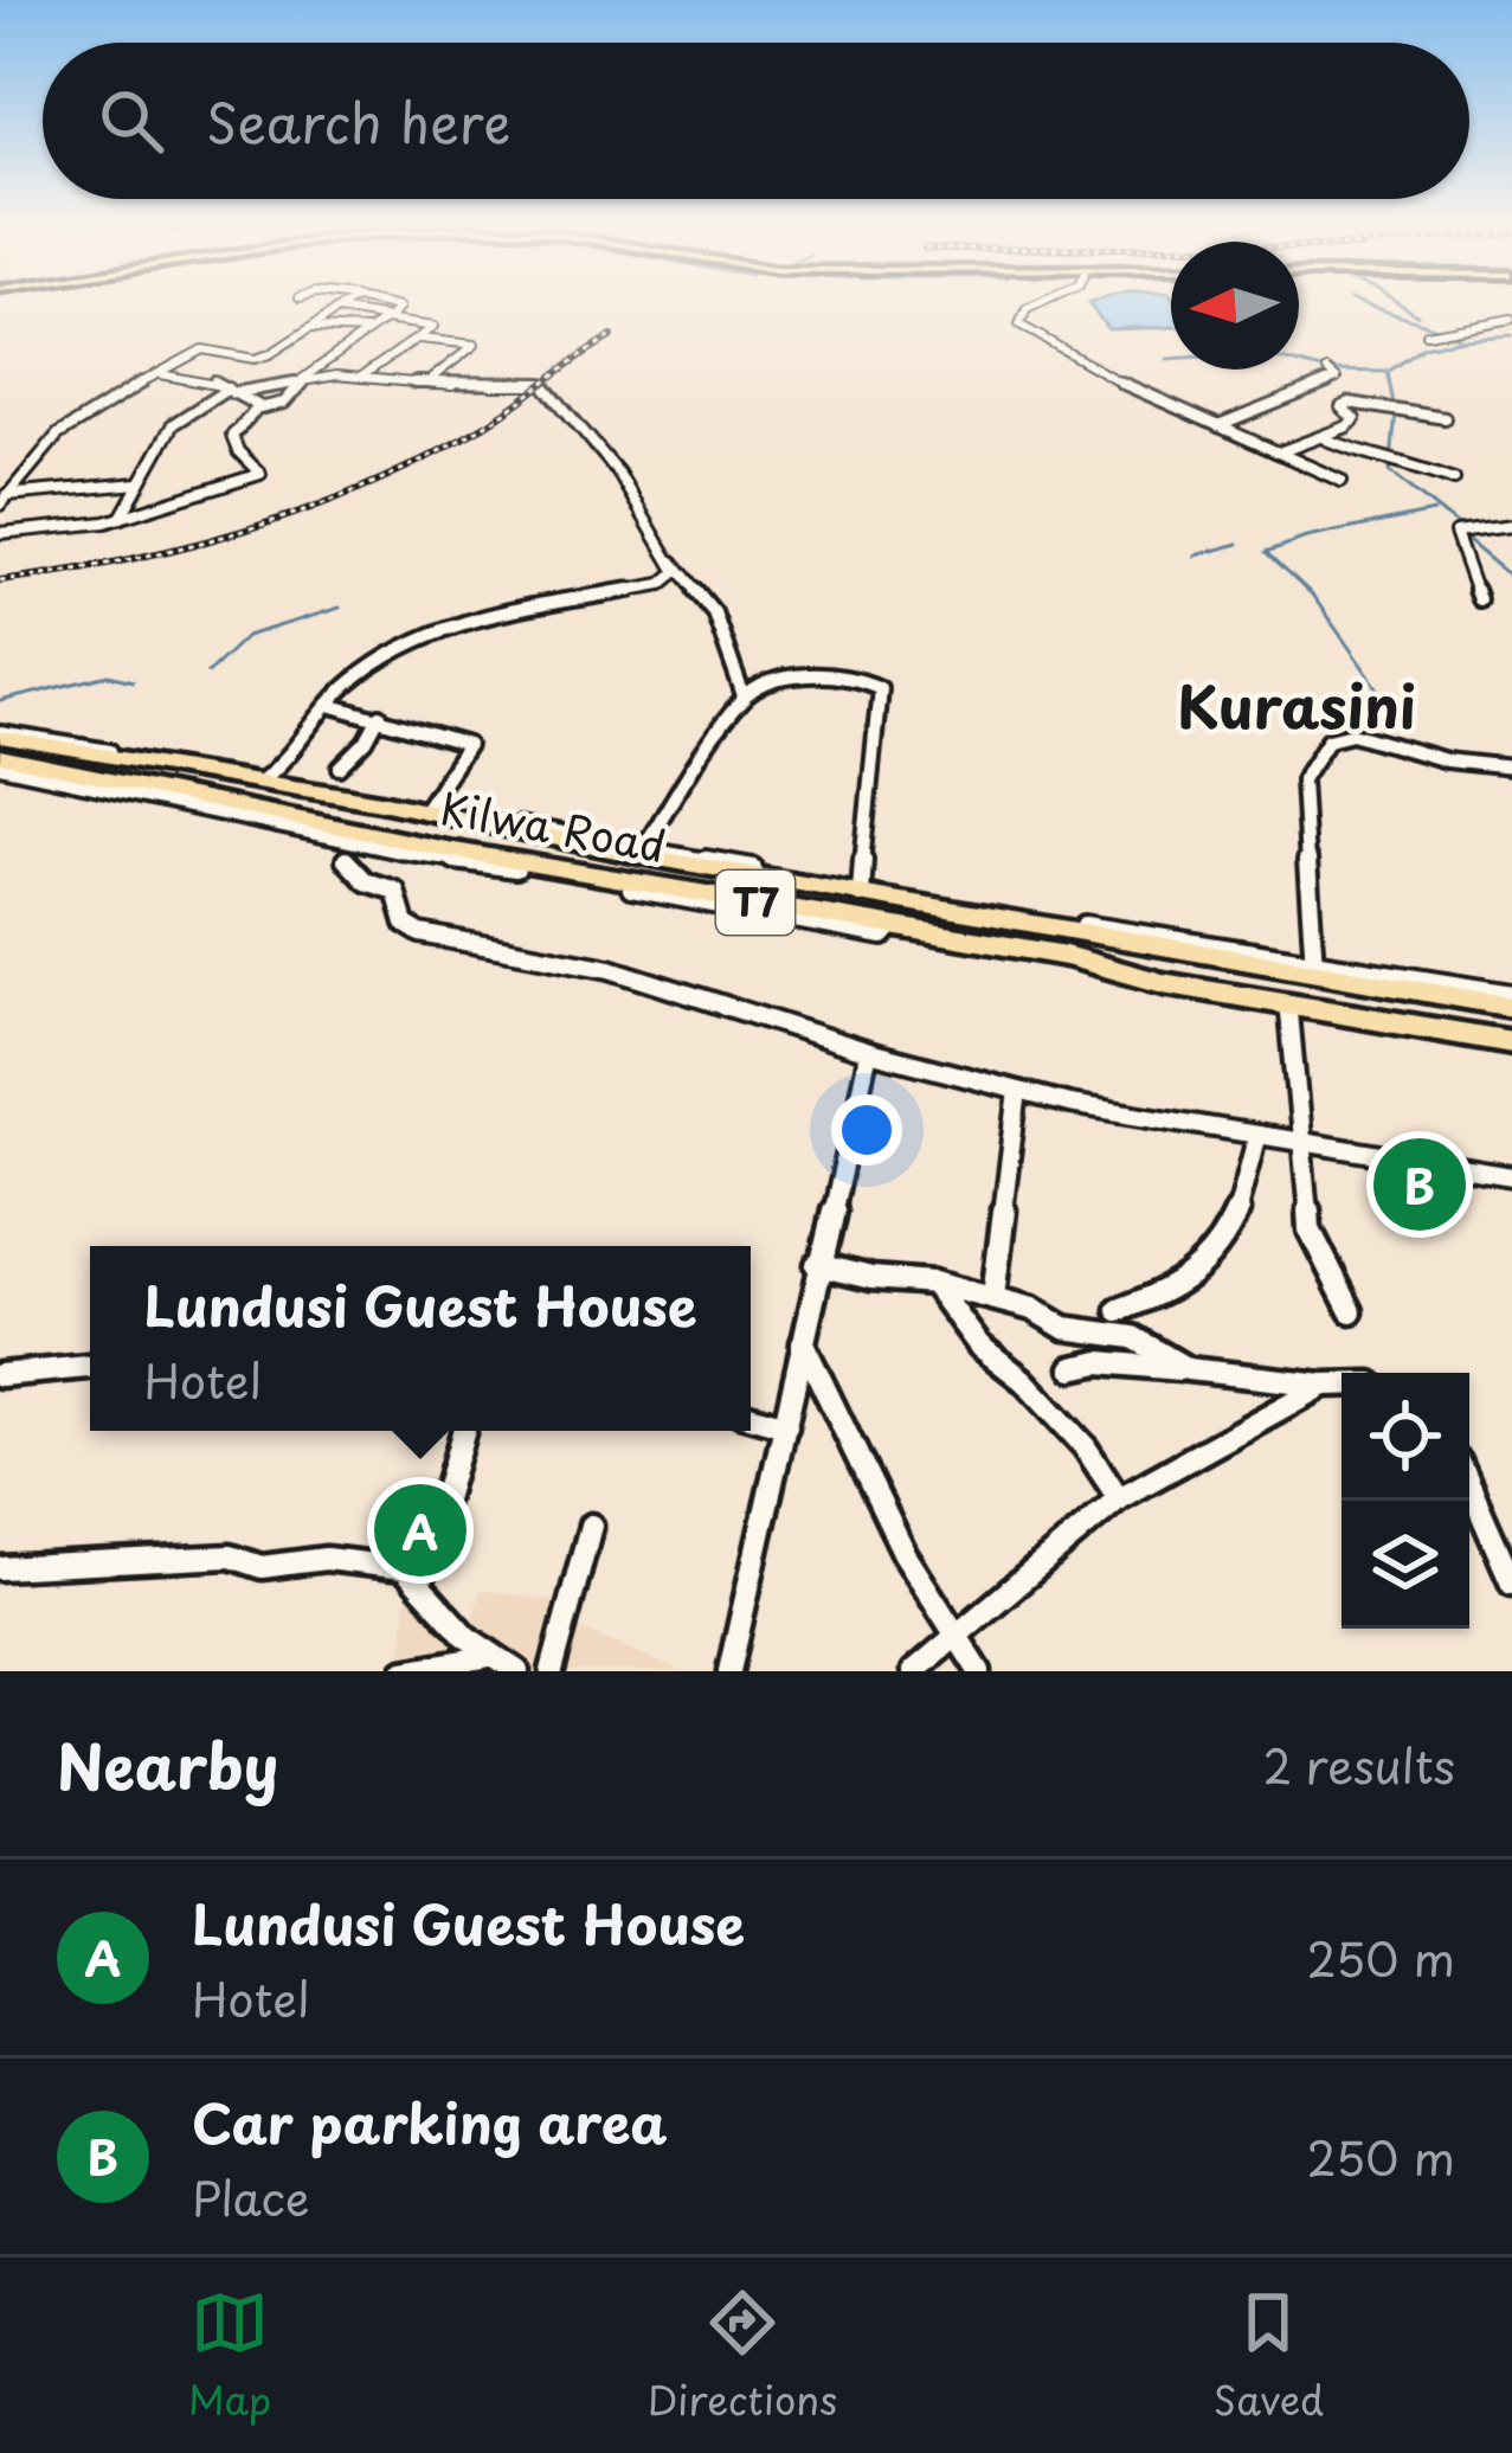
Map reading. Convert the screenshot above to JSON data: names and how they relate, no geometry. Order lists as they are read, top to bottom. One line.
{"streets":{"highway":["Kilwa Road","T7"]},"districts":["Kurasini"],"north":"left","page":{"search":"Search here","pins":["B","A"],"popup":["Lundusi Guest House","Hotel"],"heading":["Nearby","2 results"],"list":[{"mark":"A","name":"Lundusi Guest House","note":"Hotel","value":"250 m"},{"mark":"B","name":"Car parking area","note":"Place","value":"250 m"}],"nav":["Map","Directions","Saved"]}}
